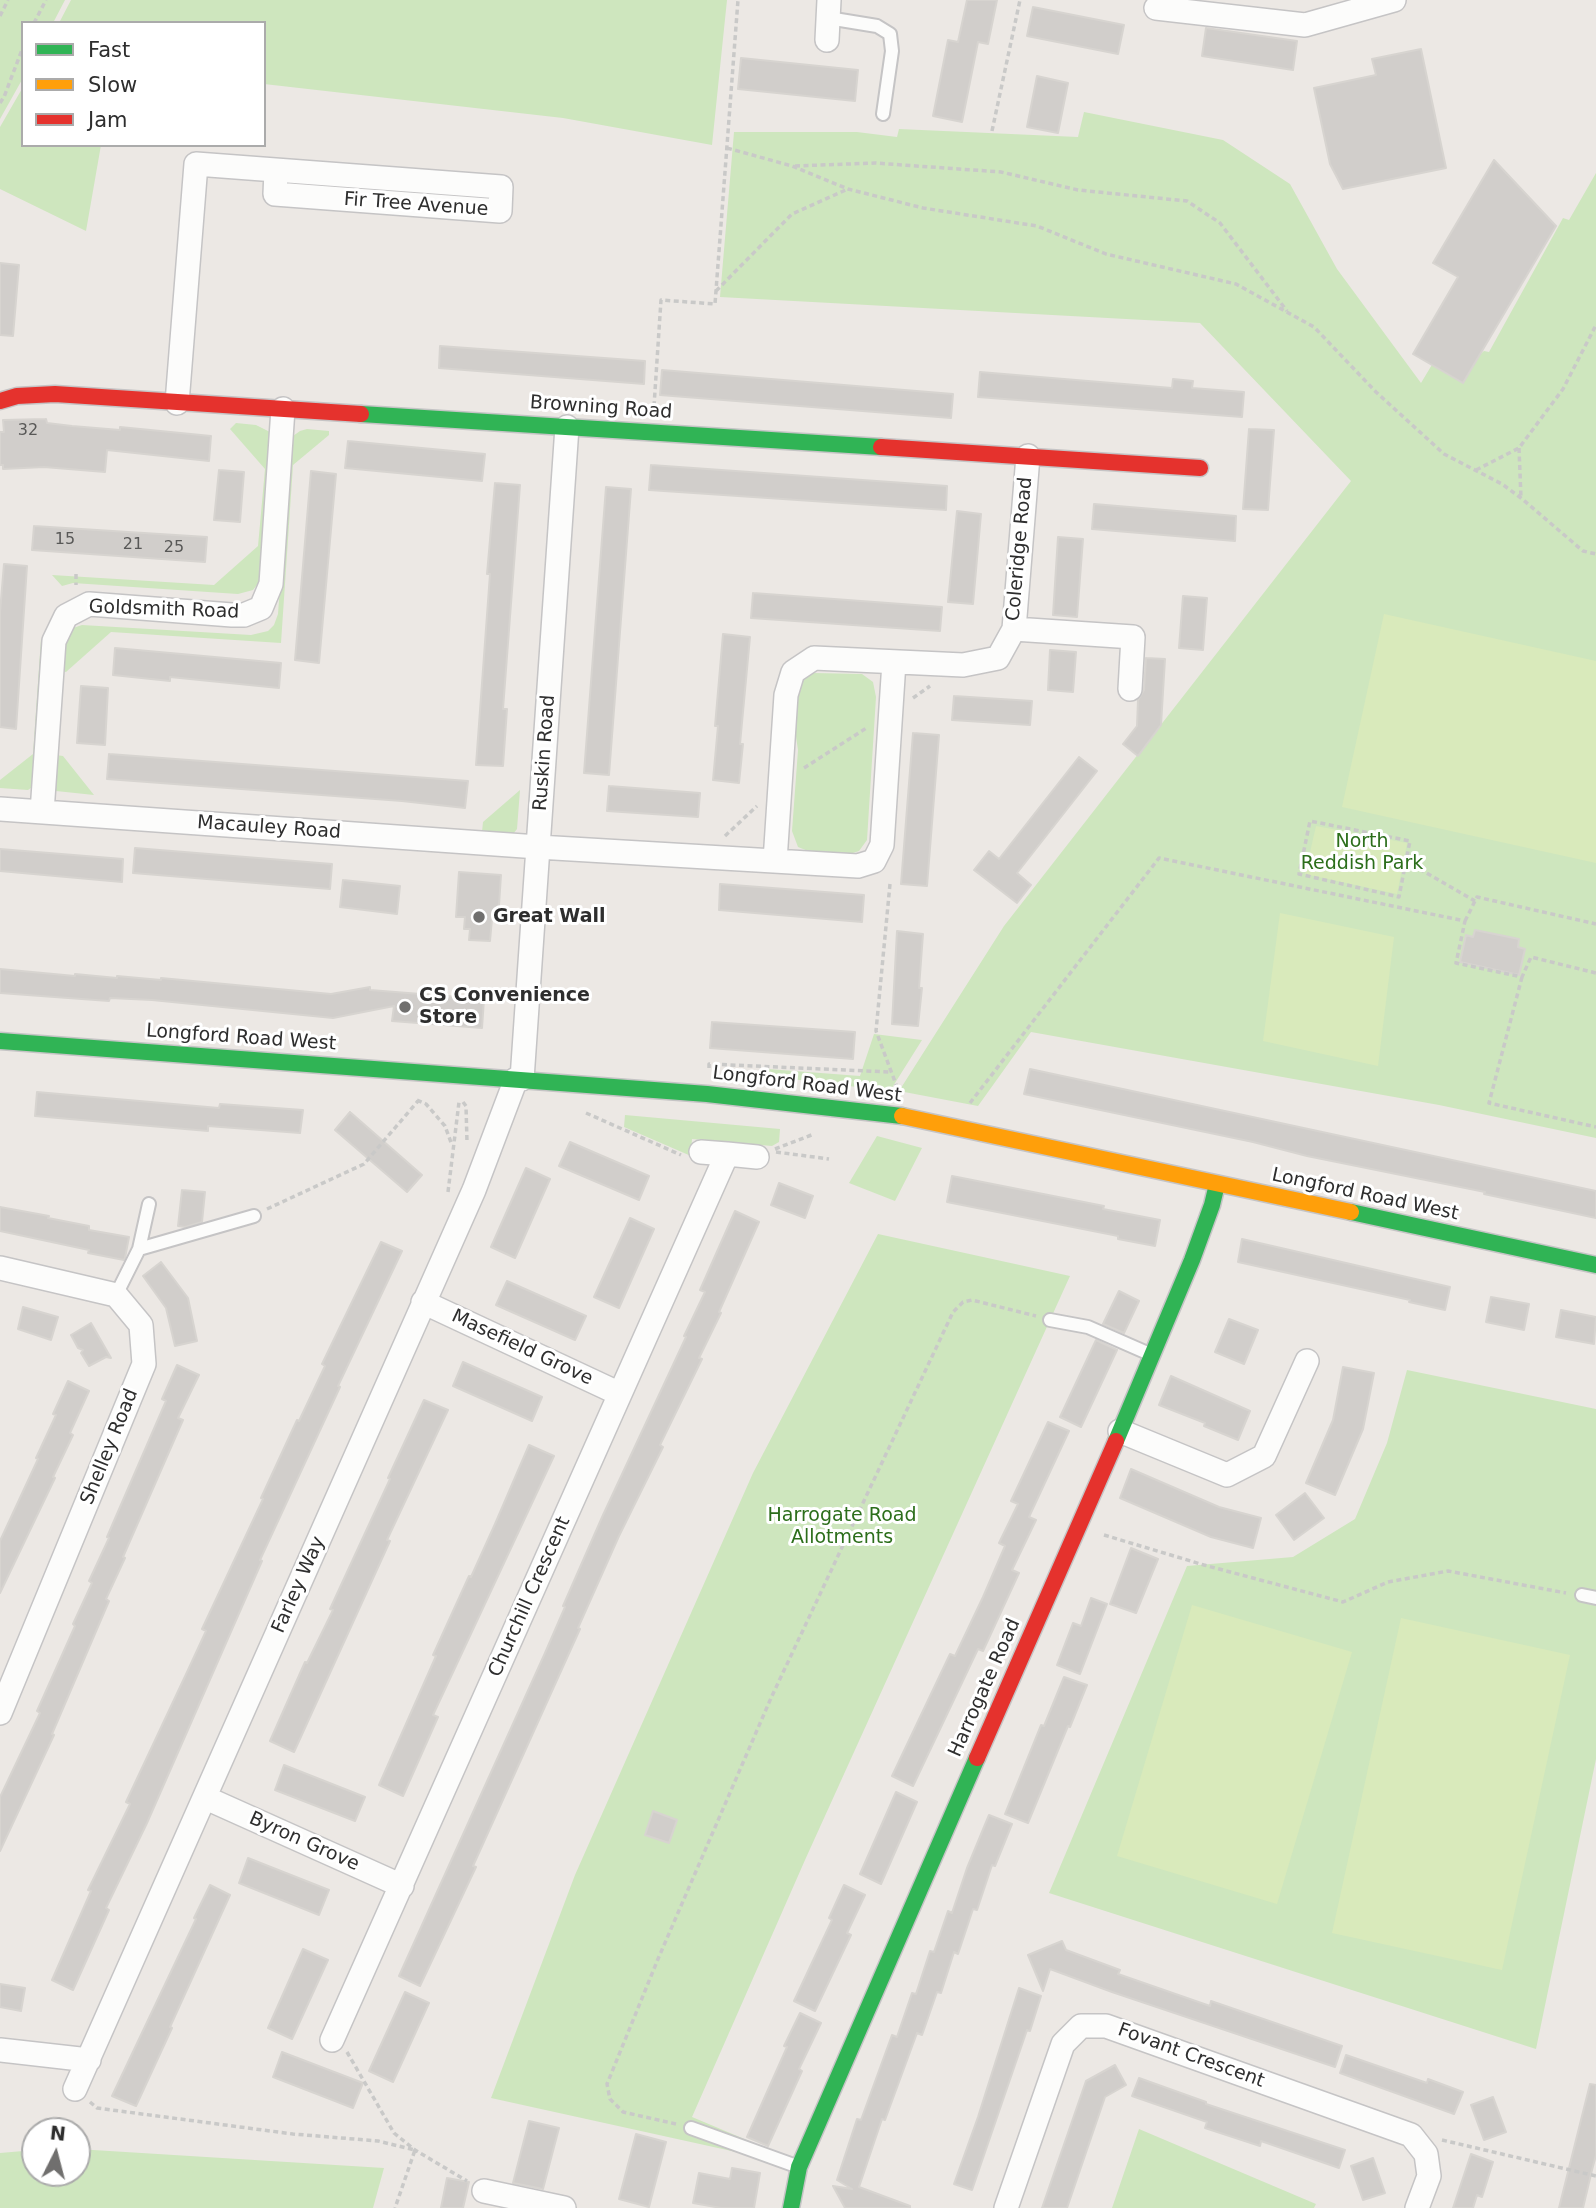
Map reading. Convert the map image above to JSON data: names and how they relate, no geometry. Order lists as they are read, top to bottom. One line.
{"streets":{"street":["Fir Tree Avenue","Browning Road","Coleridge Road","Goldsmith Road","Ruskin Road","Macauley Road","Longford Road West","Masefield Grove","Shelley Road","Farley Way","Churchill Crescent","Harrogate Road","Byron Grove","Fovant Crescent"]},"crossings":[["Fir Tree Avenue","Browning Road"],["Browning Road","Coleridge Road"],["Browning Road","Goldsmith Road"],["Browning Road","Ruskin Road"],["Goldsmith Road","Macauley Road"],["Ruskin Road","Macauley Road"],["Ruskin Road","Longford Road West"],["Ruskin Road","Farley Way"],["Longford Road West","Farley Way"],["Longford Road West","Harrogate Road"],["Masefield Grove","Farley Way"],["Masefield Grove","Churchill Crescent"],["Farley Way","Byron Grove"],["Churchill Crescent","Byron Grove"]],"parks":["North Reddish Park","Harrogate Road Allotments"],"places":["Great Wall","CS Convenience Store"],"house_numbers":["32","15","21","25"],"legend":["Fast","Slow","Jam"],"north":"top"}
